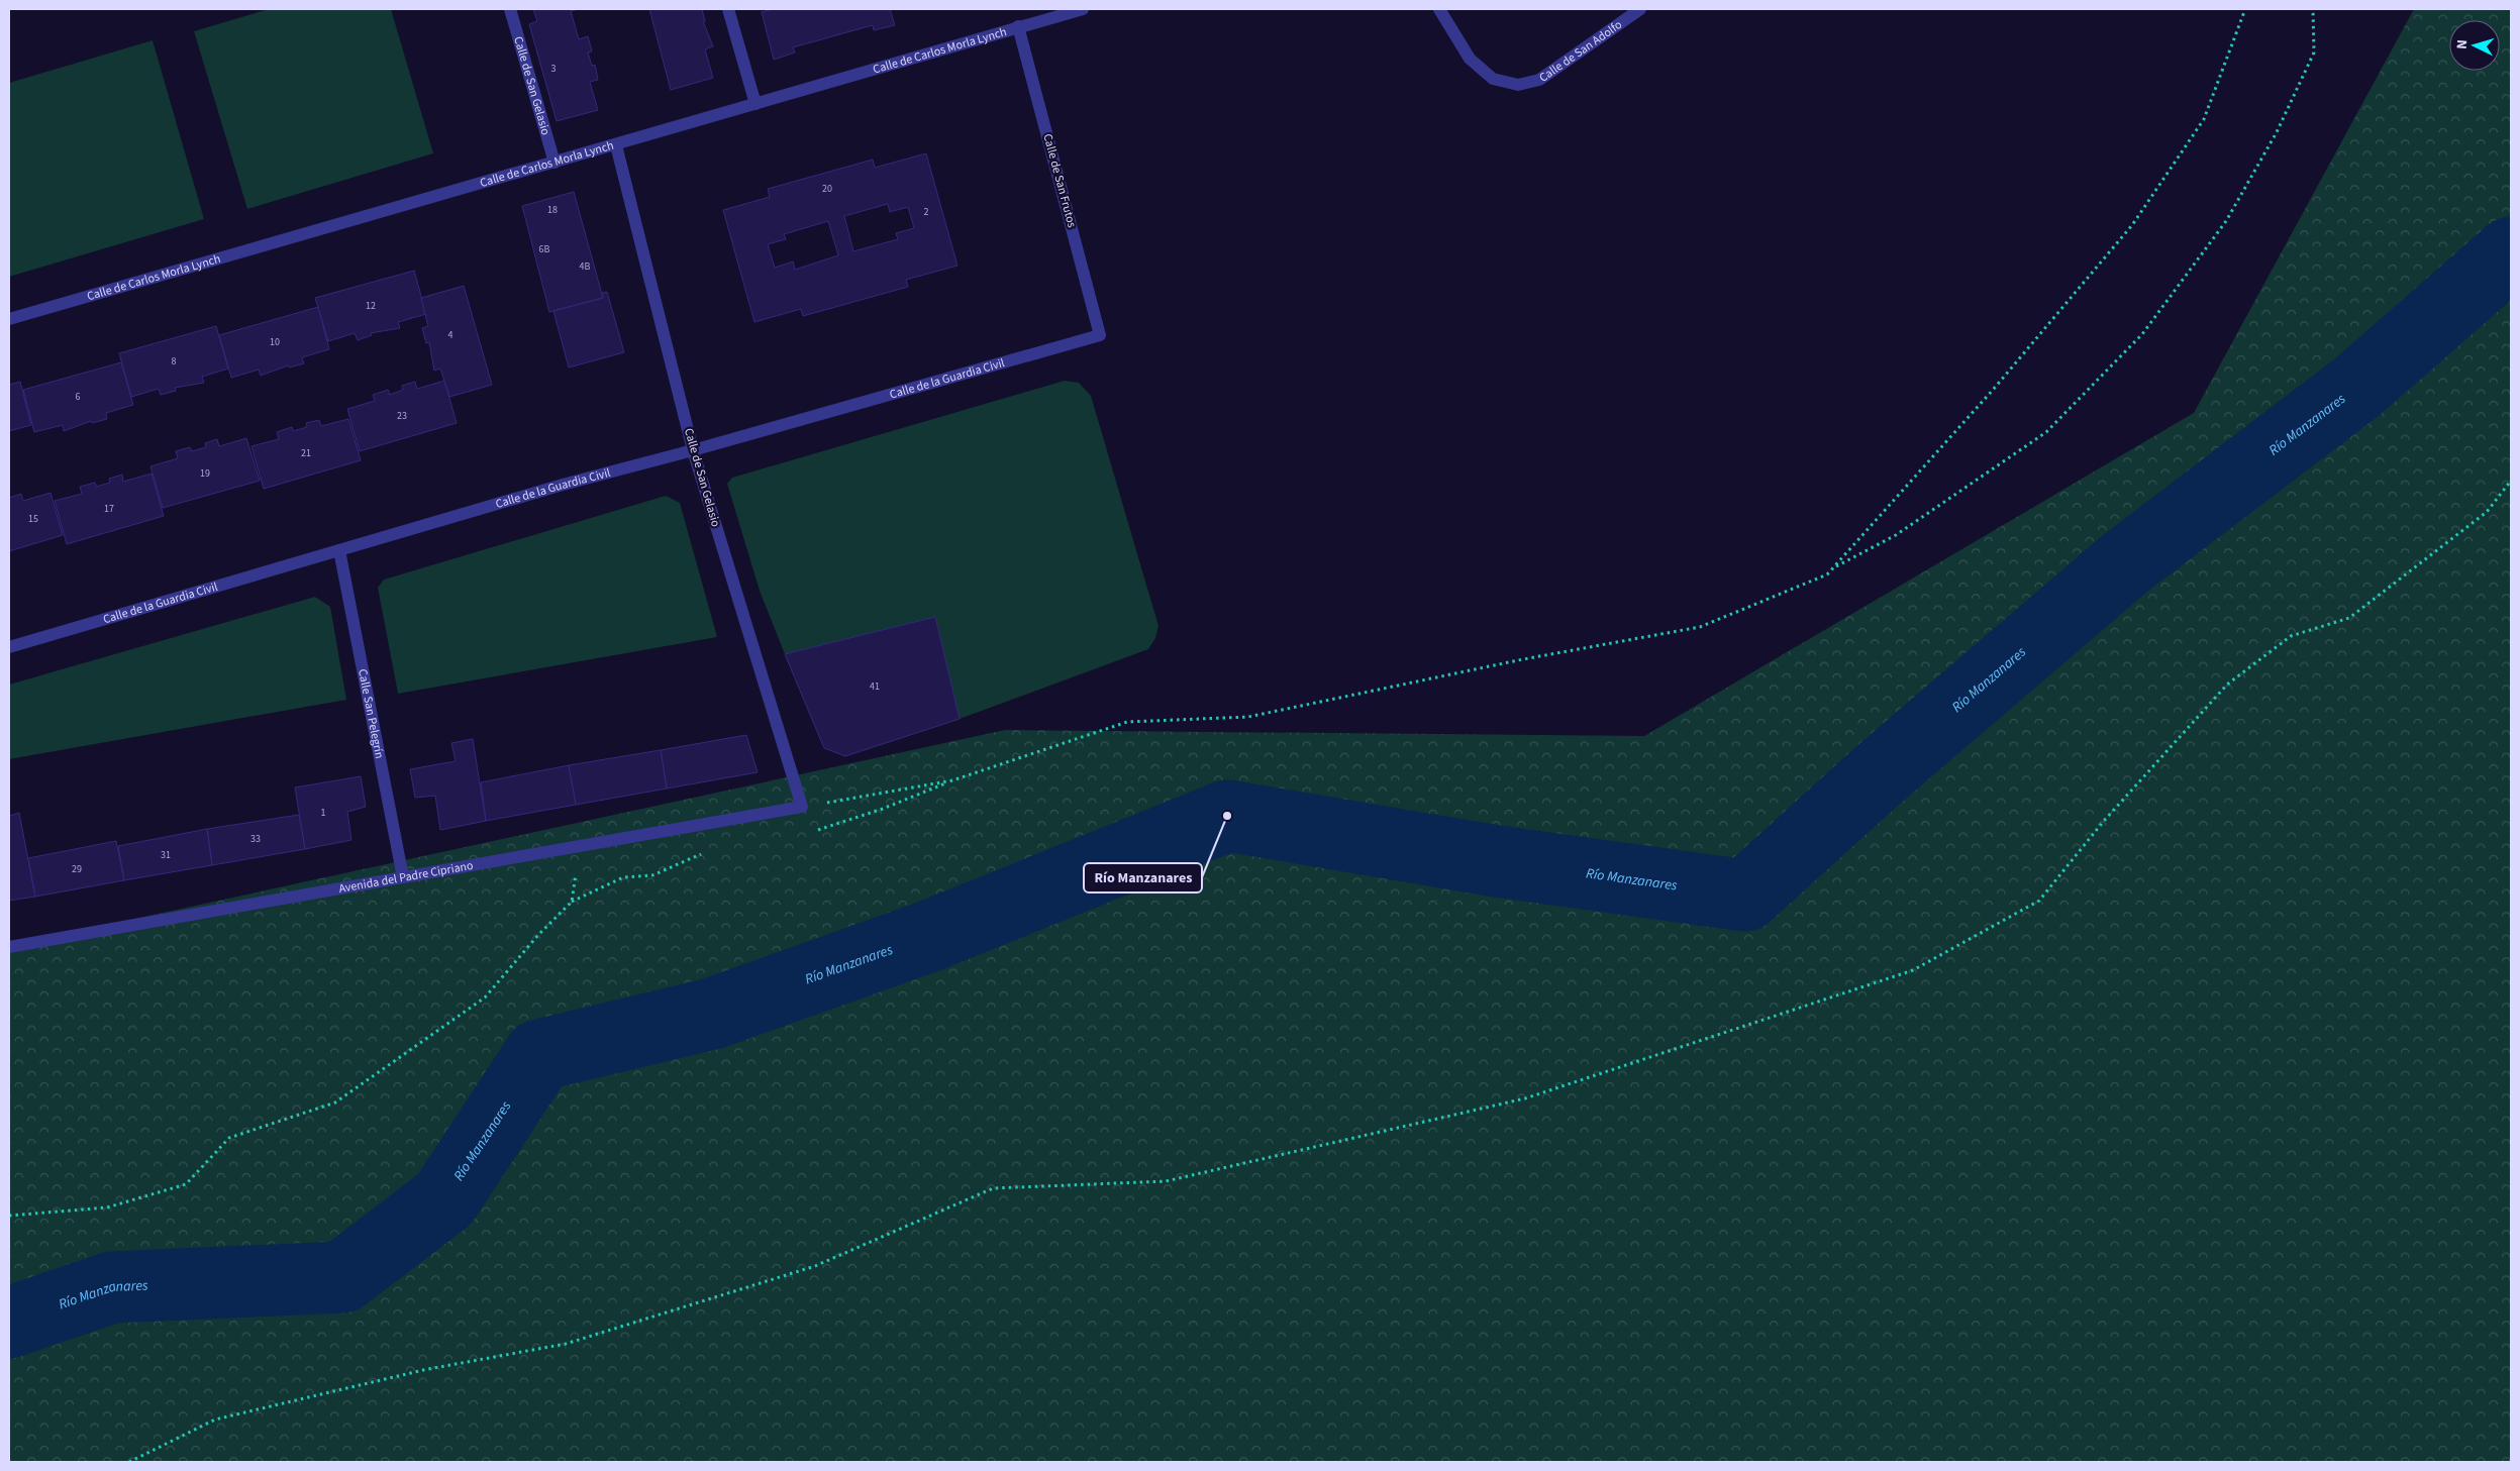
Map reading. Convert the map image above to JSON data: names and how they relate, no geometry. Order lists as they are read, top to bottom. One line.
{"streets":{"street":["Calle de Carlos Morla Lynch","Calle de San Adolfo","Calle de San Gelasio","Calle de San Frutos","Calle de la Guardia Civil","Calle San Pelegrín","Avenida del Padre Cipriano"]},"crossings":[["Calle de Carlos Morla Lynch","Calle de San Gelasio"],["Calle de Carlos Morla Lynch","Calle de San Frutos"],["Calle de San Gelasio","Calle de la Guardia Civil"],["Calle de San Gelasio","Avenida del Padre Cipriano"],["Calle de San Frutos","Calle de la Guardia Civil"],["Calle de la Guardia Civil","Calle San Pelegrín"],["Calle San Pelegrín","Avenida del Padre Cipriano"]],"water":["Río Manzanares"],"places":["Río Manzanares"],"house_numbers":["3","20","18","2","6B","4B","12","4","10","8","6","23","21","19","17","15","41","1","33","31","29"],"north":"left"}
